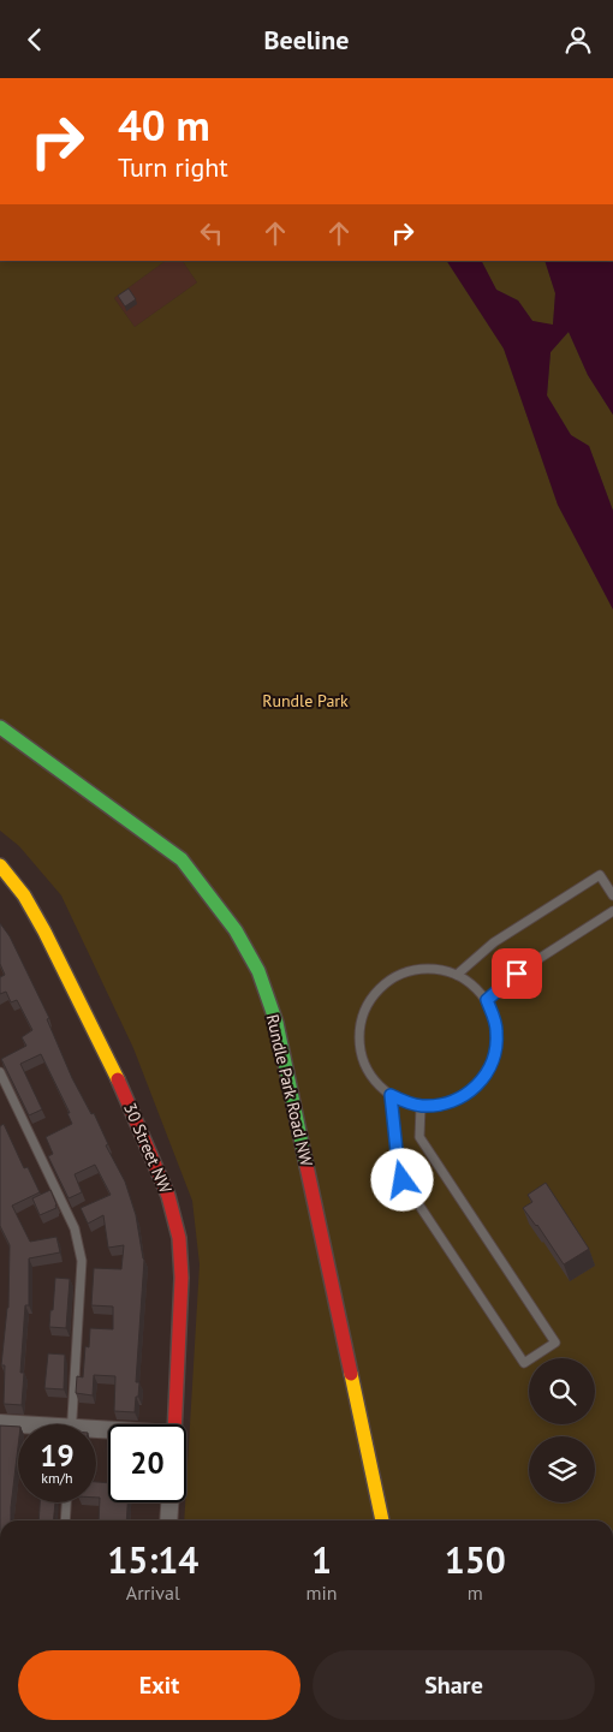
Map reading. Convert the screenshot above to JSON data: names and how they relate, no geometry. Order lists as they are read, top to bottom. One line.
{"streets":{"street":["Rundle Park Road NW","30 Street NW"]},"parks":["Rundle Park"],"page":{"header":"Beeline","turn":["40 m","Turn right"],"speed":"19 km/h","limit":"20","eta":["15:14","Arrival","1","min","150","m"],"buttons":["Exit","Share"]}}
